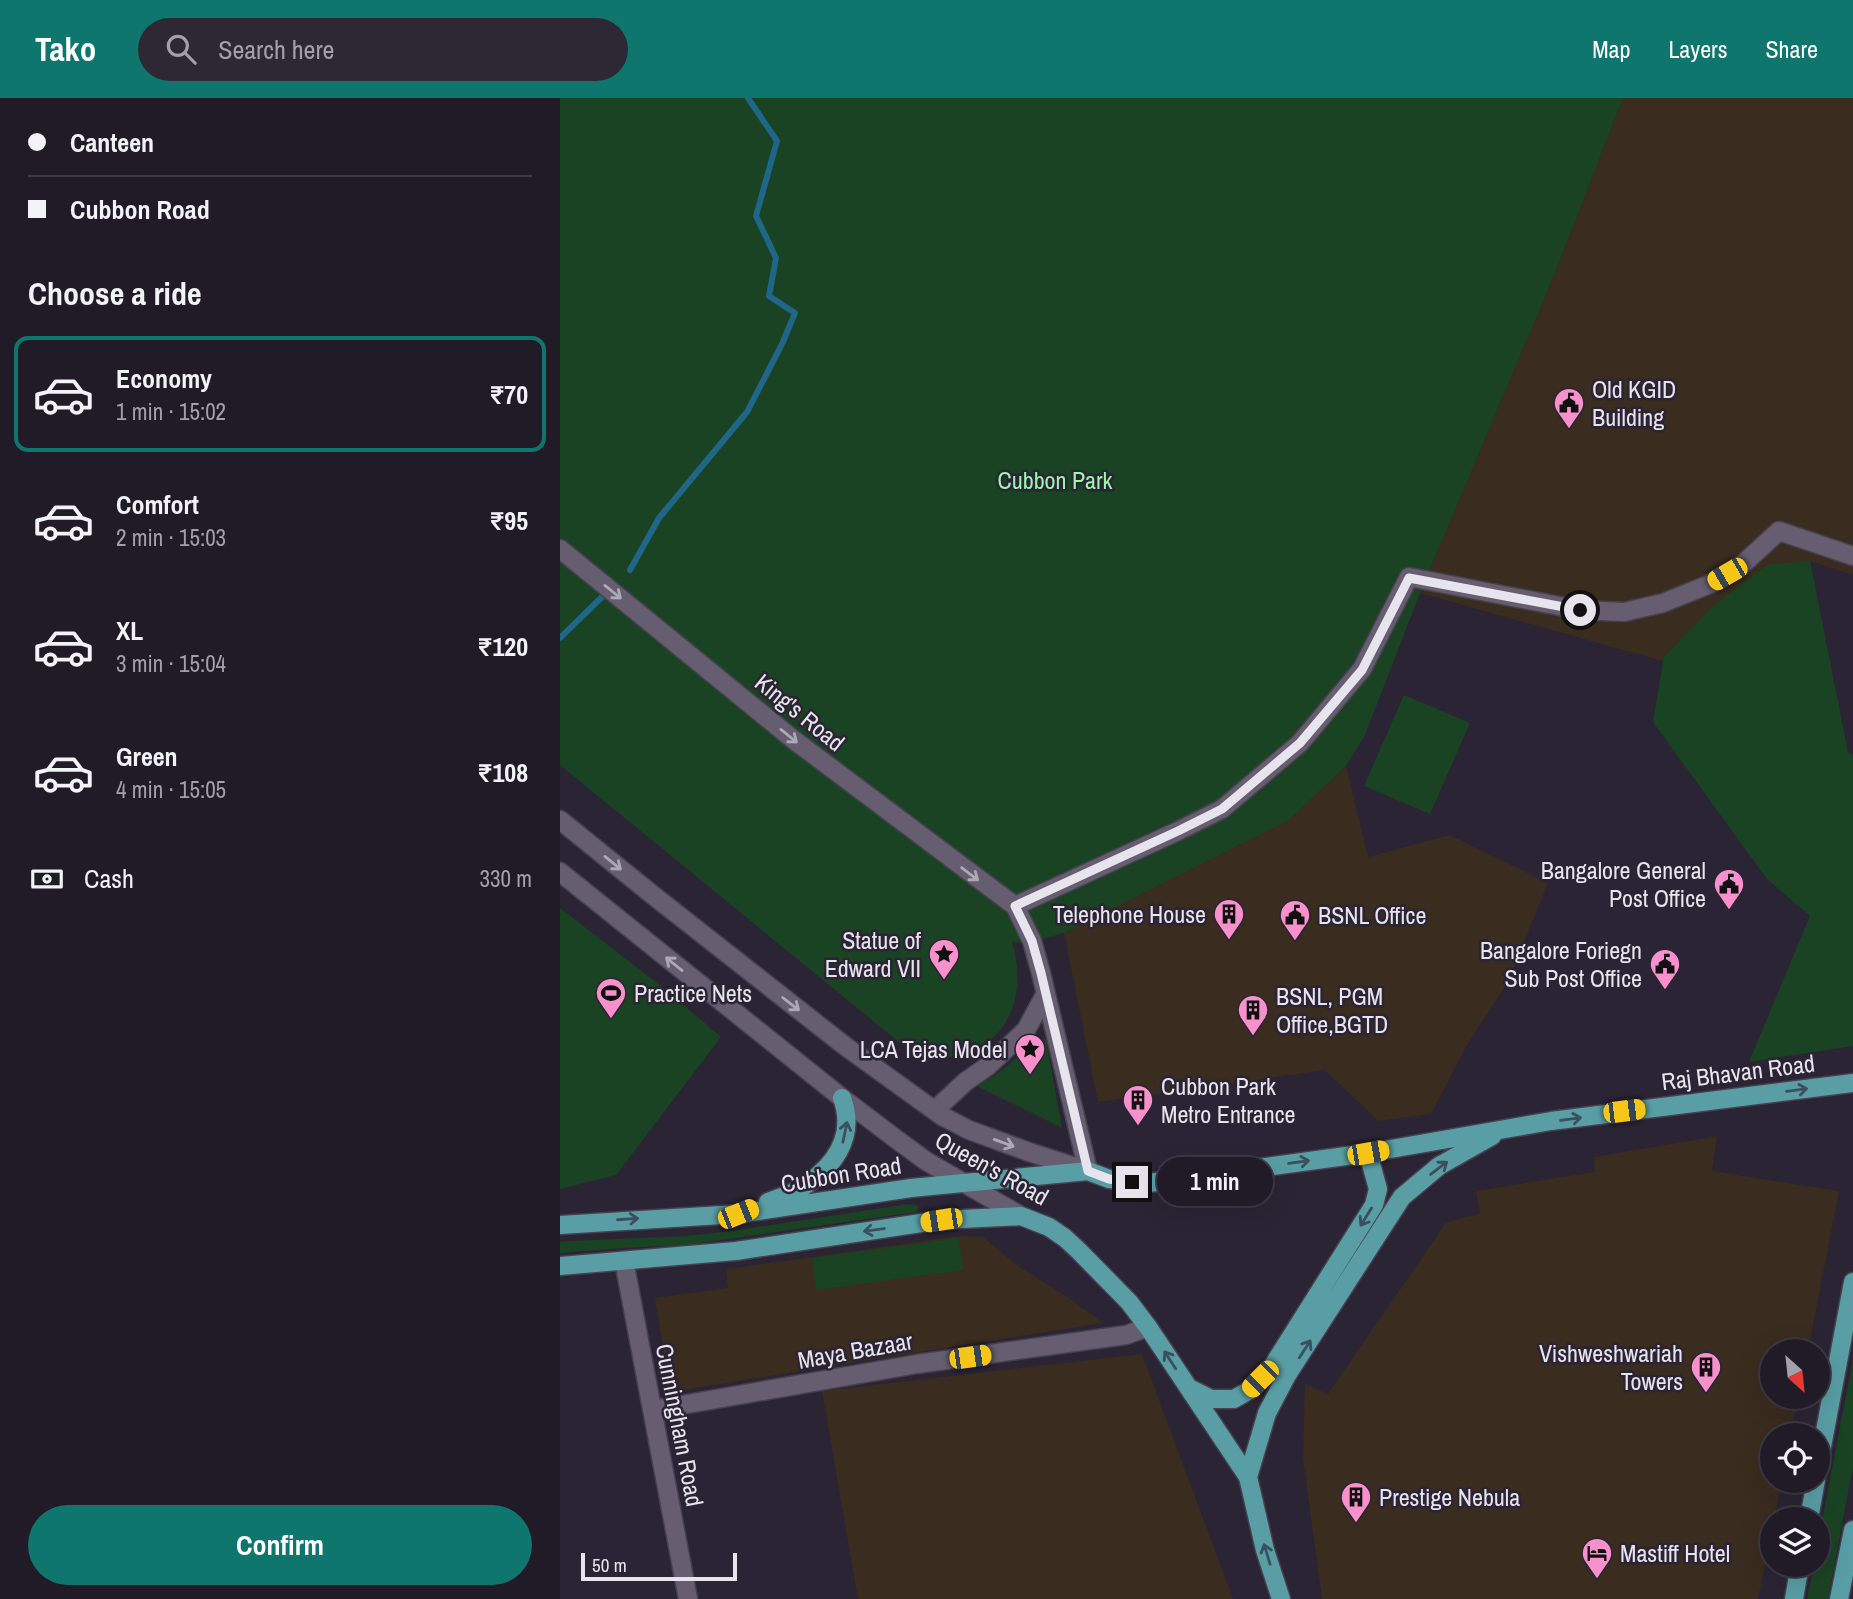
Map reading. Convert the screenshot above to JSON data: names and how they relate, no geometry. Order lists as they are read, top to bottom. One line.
{"streets":{"main road":["Raj Bhavan Road","Queen's Road","Cubbon Road"],"street":["King's Road","Maya Bazaar","Cunningham Road"]},"crossings":[["Raj Bhavan Road","Cubbon Road"],["Queen's Road","Cubbon Road"],["Queen's Road","Maya Bazaar"],["Maya Bazaar","Cunningham Road"]],"one_way":["King's Road","Raj Bhavan Road","Cubbon Road"],"parks":["Cubbon Park"],"places":{"public building":["Old KGID Building","Bangalore General Post Office","BSNL Office","Bangalore Foriegn Sub Post Office"],"building":["Telephone House","BSNL, PGM Office,BGTD","Cubbon Park Metro Entrance","Vishweshwariah Towers","Prestige Nebula"],"place":["Statue of Edward VII","LCA Tejas Model"],"sports":["Practice Nets"],"hotel":["Mastiff Hotel"]},"scale_bar":"50 m","north":"bottom right","page":{"header":"Tako","search":"Search here","nav":["Map","Layers","Share"],"banner":["Canteen","Cubbon Road"],"heading":"Choose a ride","list":[{"name":"Economy","note":"1 min · 15:02","value":"₹70"},{"name":"Comfort","note":"2 min · 15:03","value":"₹95"},{"name":"XL","note":"3 min · 15:04","value":"₹120"},{"name":"Green","note":"4 min · 15:05","value":"₹108"}],"pay":["Cash","330 m"],"bubble":"1 min","buttons":"Confirm","scale":"50 m"}}
